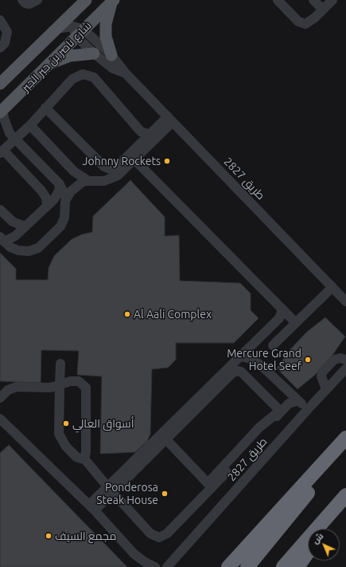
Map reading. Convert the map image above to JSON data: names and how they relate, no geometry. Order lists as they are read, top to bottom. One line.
{"streets":{"main road":["شارع ناصر بن جبر الجبر"],"lane":["طريق 2827"]},"crossings":[["شارع ناصر بن جبر الجبر","طريق 2827"]],"places":["Johnny Rockets","Al Aali Complex","Mercure Grand Hotel Seef","أسواق العالي","Ponderosa Steak House","مجمع السيف"],"north":"top left"}
